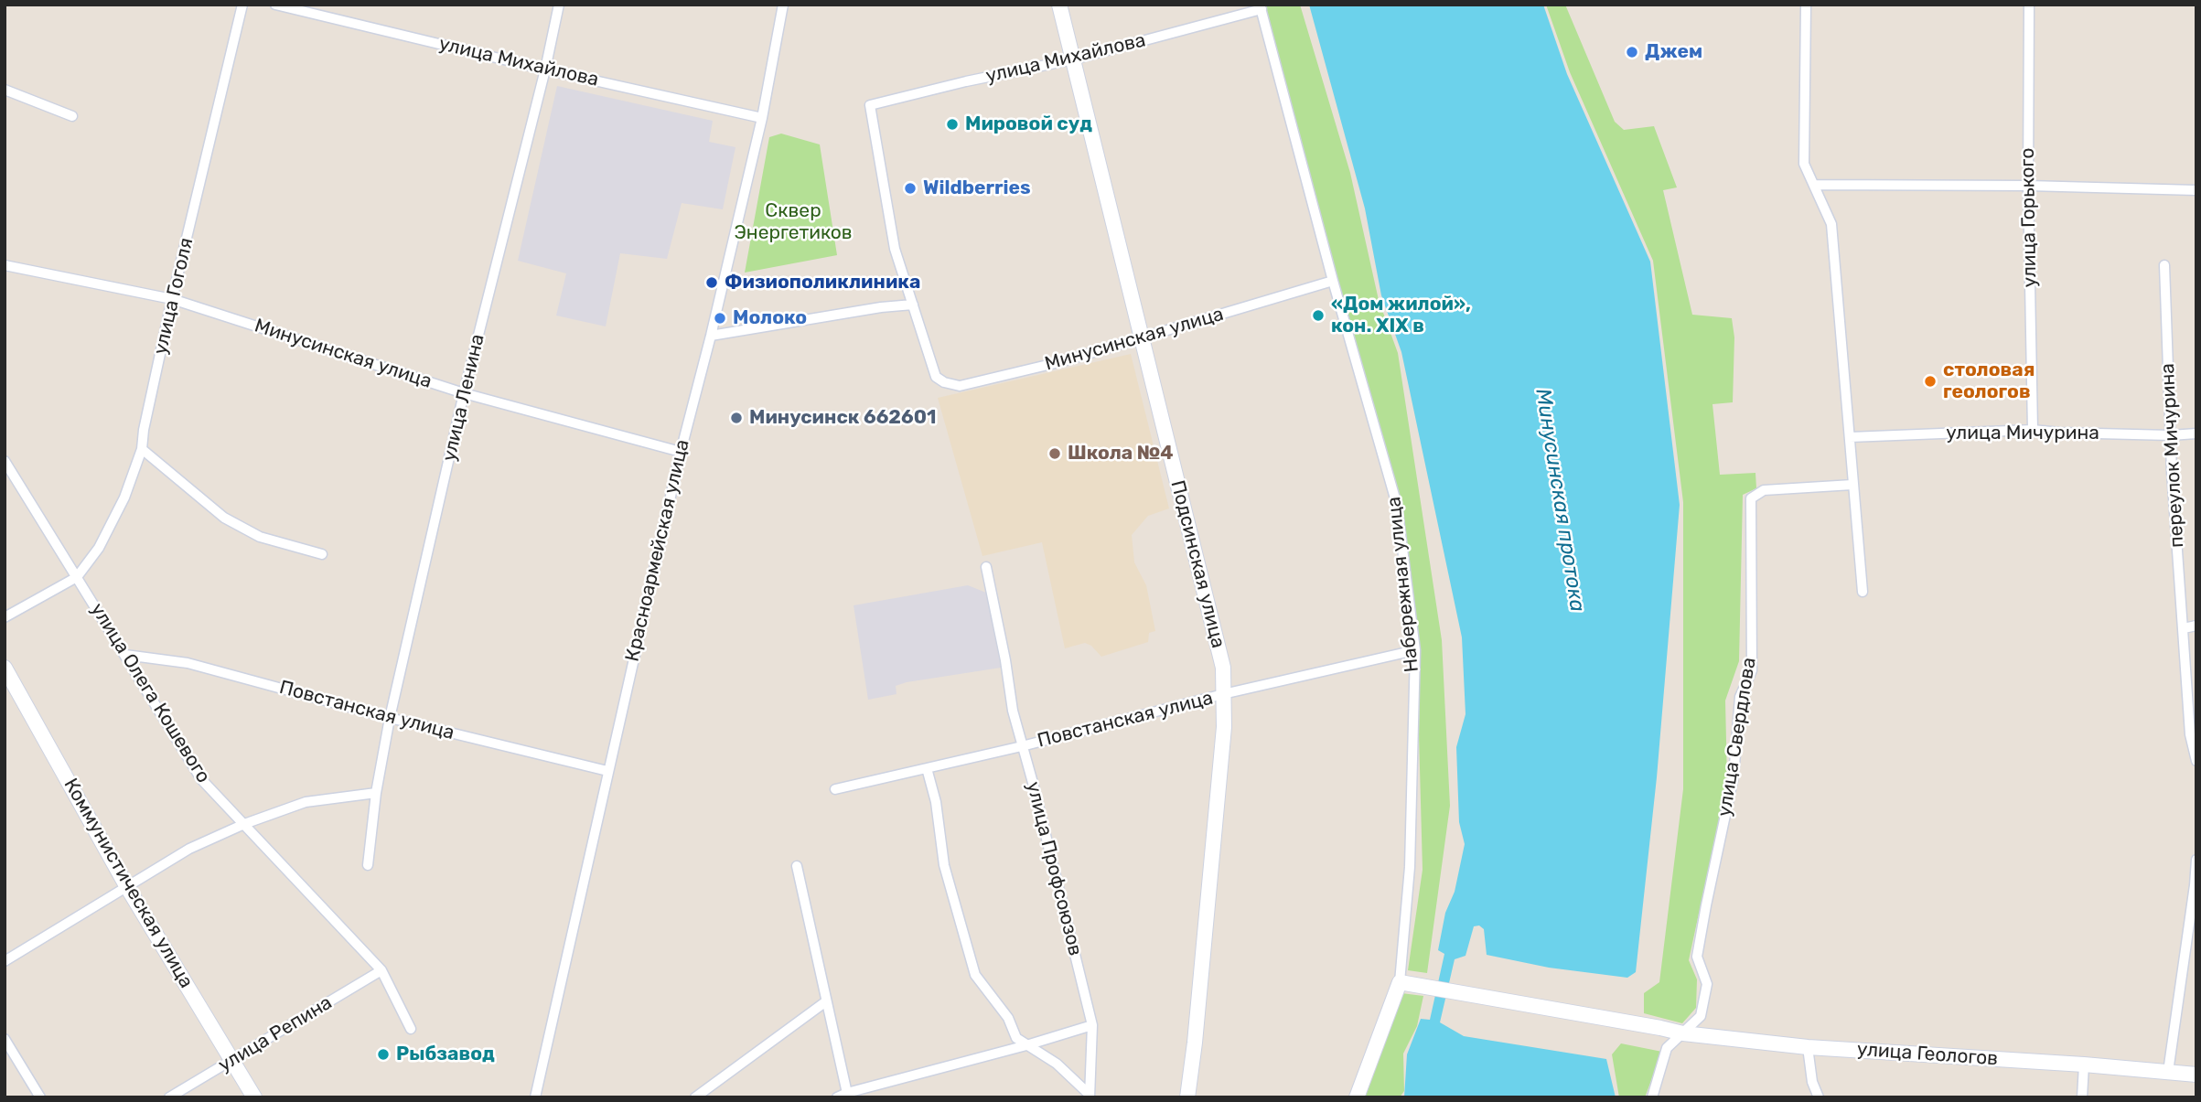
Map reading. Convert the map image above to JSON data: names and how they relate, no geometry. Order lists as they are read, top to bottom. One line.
{"streets":{"street":["улица Михайлова","улица Горького","улица Гоголя","Минусинская улица","улица Ленина","улица Мичурина","переулок Мичурина","Красноармейская улица","Подсинская улица","Набережная улица","улица Олега Кошевого","Повстанская улица","улица Свердлова","улица Профсоюзов","Коммунистическая улица","улица Репина","улица Геологов"]},"crossings":[["улица Михайлова","Минусинская улица"],["улица Михайлова","улица Ленина"],["улица Михайлова","Красноармейская улица"],["улица Михайлова","Подсинская улица"],["улица Михайлова","Набережная улица"],["улица Горького","улица Мичурина"],["улица Гоголя","Минусинская улица"],["улица Гоголя","улица Олега Кошевого"],["Минусинская улица","улица Ленина"],["Минусинская улица","Красноармейская улица"],["Минусинская улица","Подсинская улица"],["Минусинская улица","Набережная улица"],["улица Ленина","Повстанская улица"],["улица Мичурина","переулок Мичурина"],["Красноармейская улица","Повстанская улица"],["Подсинская улица","Повстанская улица"],["Набережная улица","Повстанская улица"],["Набережная улица","улица Геологов"],["улица Олега Кошевого","Повстанская улица"],["улица Олега Кошевого","улица Репина"],["Повстанская улица","улица Профсоюзов"],["улица Свердлова","улица Геологов"],["Коммунистическая улица","улица Репина"]],"water":["Минусинская протока"],"parks":["Сквер Энергетиков"],"places":["Джем","Мировой суд","Wildberries","Физиополиклиника","«Дом жилой», кон. ХIХ в","Молоко","столовая геологов","Минусинск 662601","Школа №4","Рыбзавод"]}
